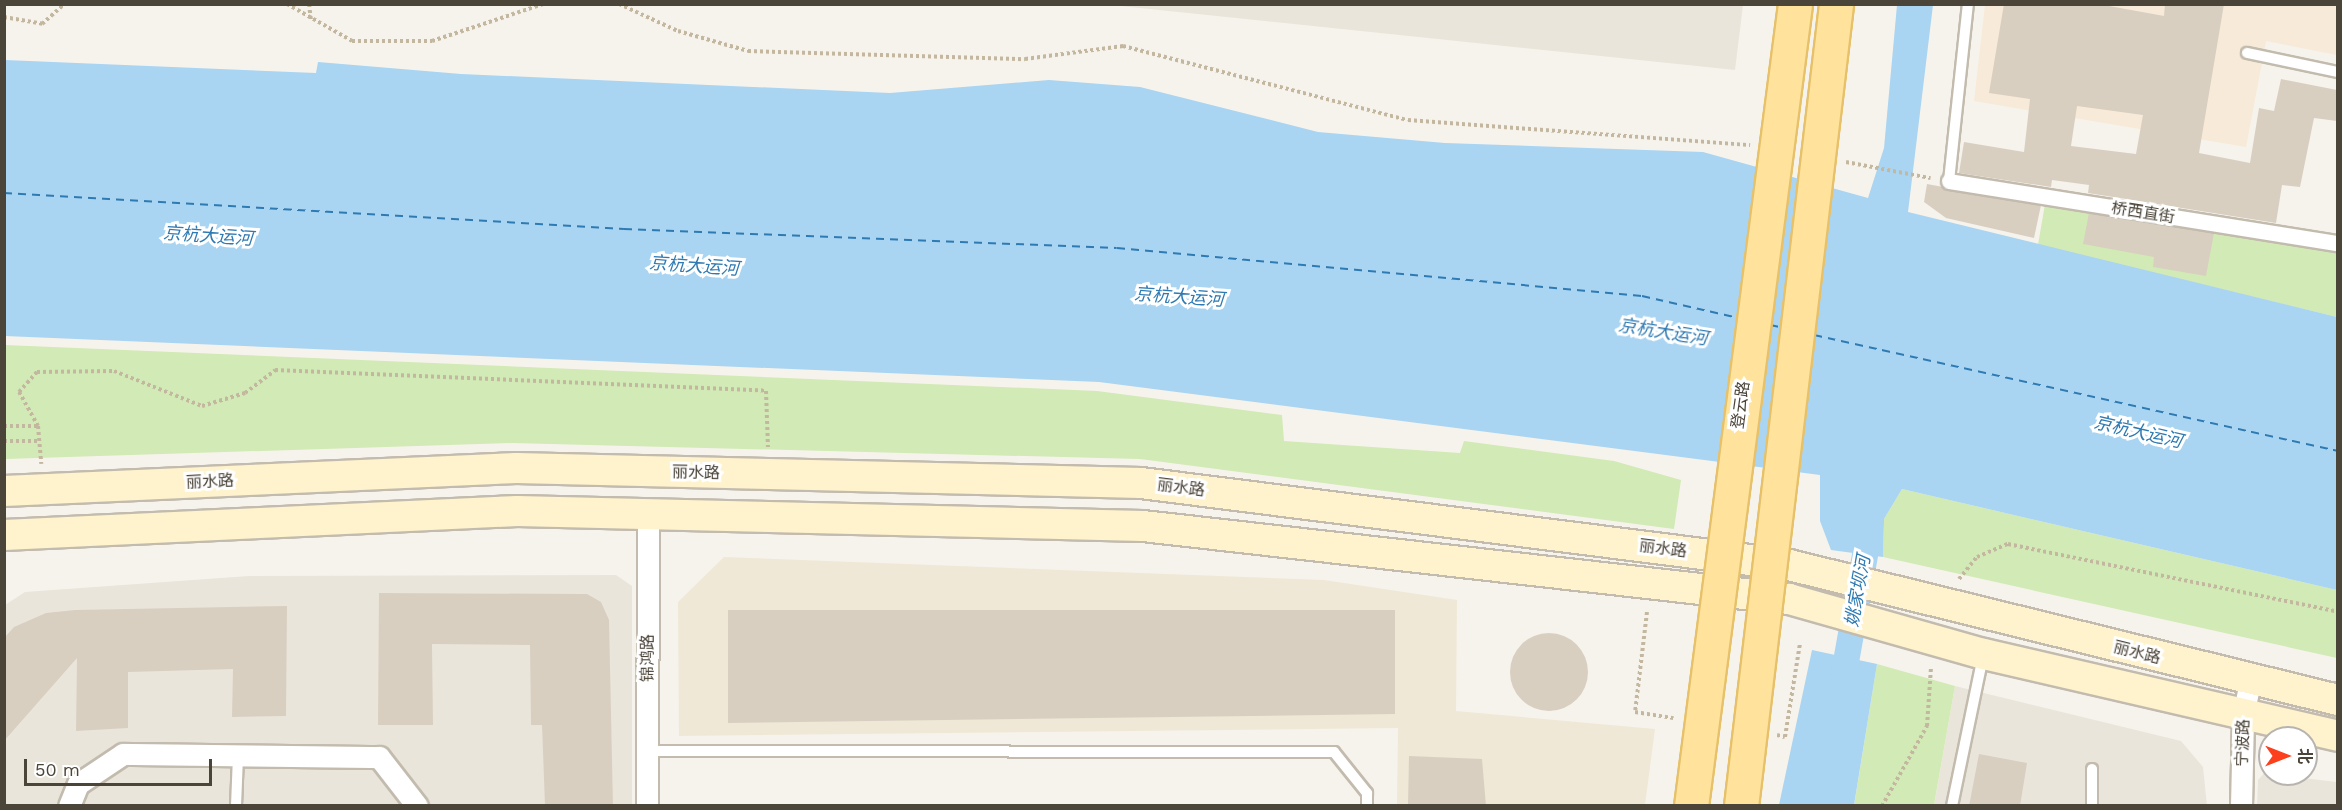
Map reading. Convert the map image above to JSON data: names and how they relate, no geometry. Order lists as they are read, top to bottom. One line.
{"streets":{"main road":["登云路","丽水路"],"street":["桥西直街","锦鸿路","宁波路"]},"crossings":[["丽水路","宁波路"]],"water":["京杭大运河","姚家坝河"],"scale_bar":"50 m","north":"right"}
